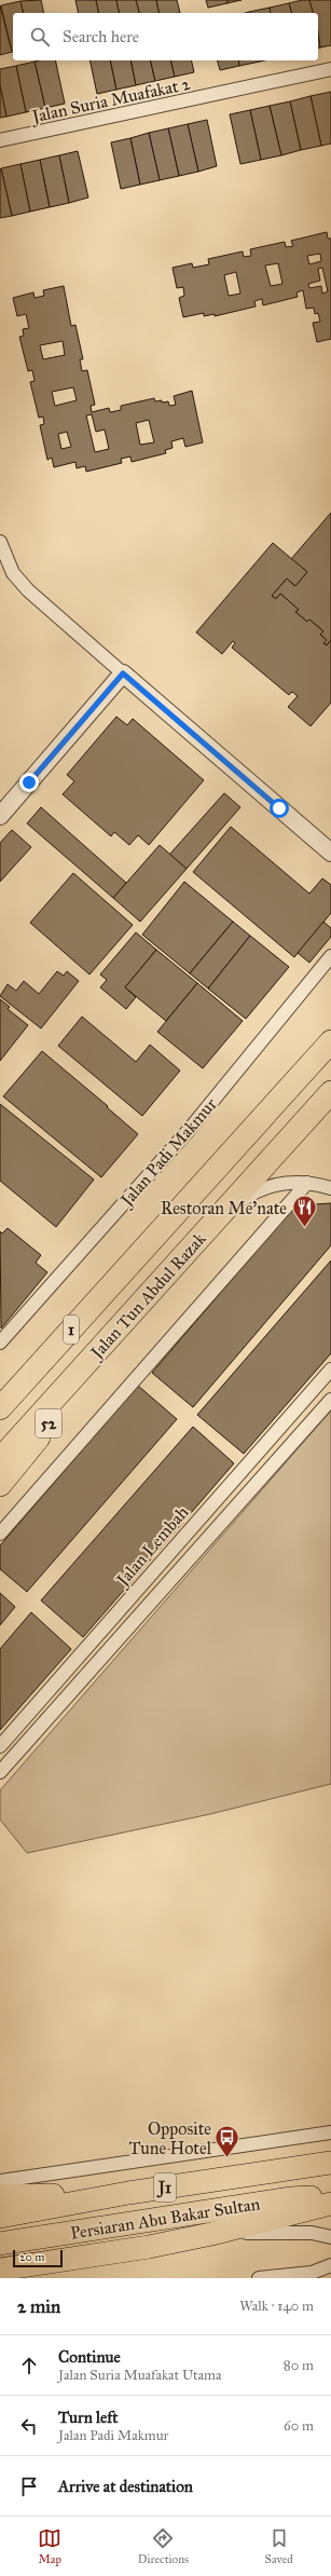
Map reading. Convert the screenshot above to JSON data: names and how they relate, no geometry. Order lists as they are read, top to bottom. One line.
{"streets":{"highway":["Jalan Tun Abdul Razak","1","52","J1","Persiaran Abu Bakar Sultan"],"street":["Jalan Suria Muafakat 2","Jalan Padi Makmur","Jalan Lembah"]},"crossings":[["Jalan Tun Abdul Razak","52"]],"places":{"restaurant":["Restoran Me’nate"],"bus stop":["Opposite Tune Hotel"]},"scale_bar":"20 m","page":{"search":"Search here","scale":"20 m","heading":["2 min","Walk · 140 m"],"list":[["Continue","Jalan Suria Muafakat Utama","80 m"],["Turn left","Jalan Padi Makmur","60 m"],"Arrive at destination"],"nav":["Map","Directions","Saved"]}}
